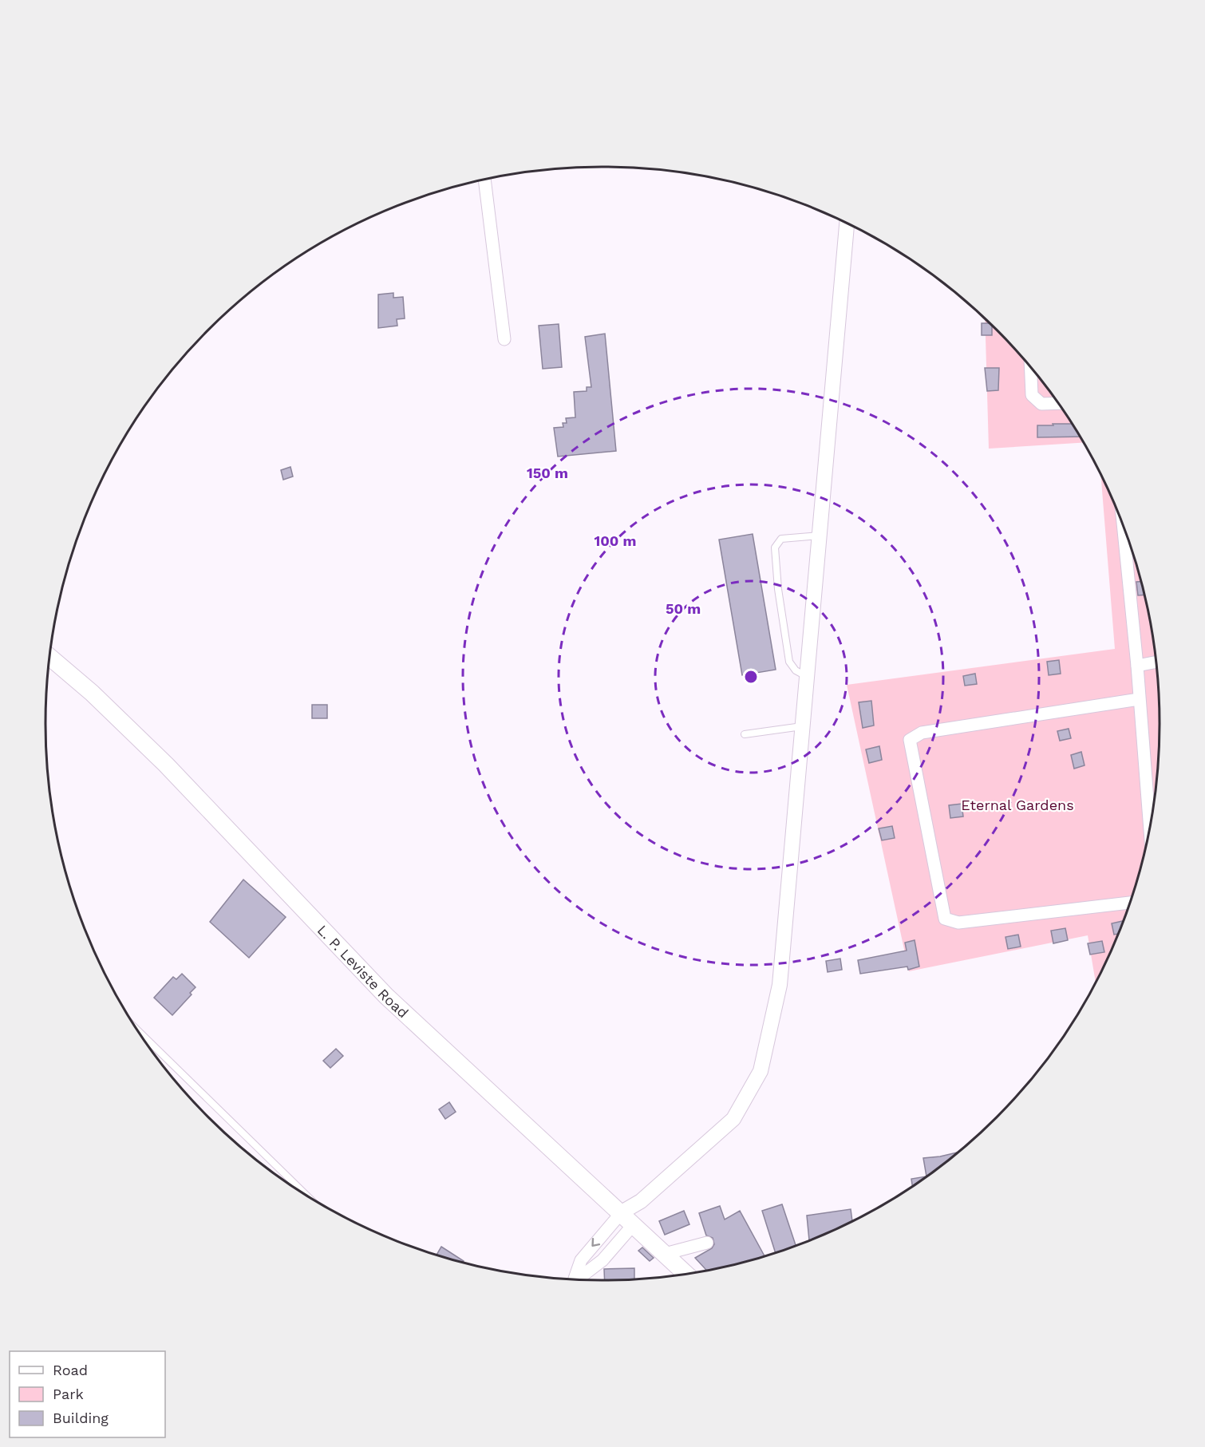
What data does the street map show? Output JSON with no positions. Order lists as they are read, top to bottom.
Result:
{
  "streets": {
    "main road": ["L. P. Leviste Road"]
  },
  "parks": ["Eternal Gardens"],
  "legend": ["Road", "Park", "Building"],
  "rings": ["150 m", "100 m", "50 m"]
}
